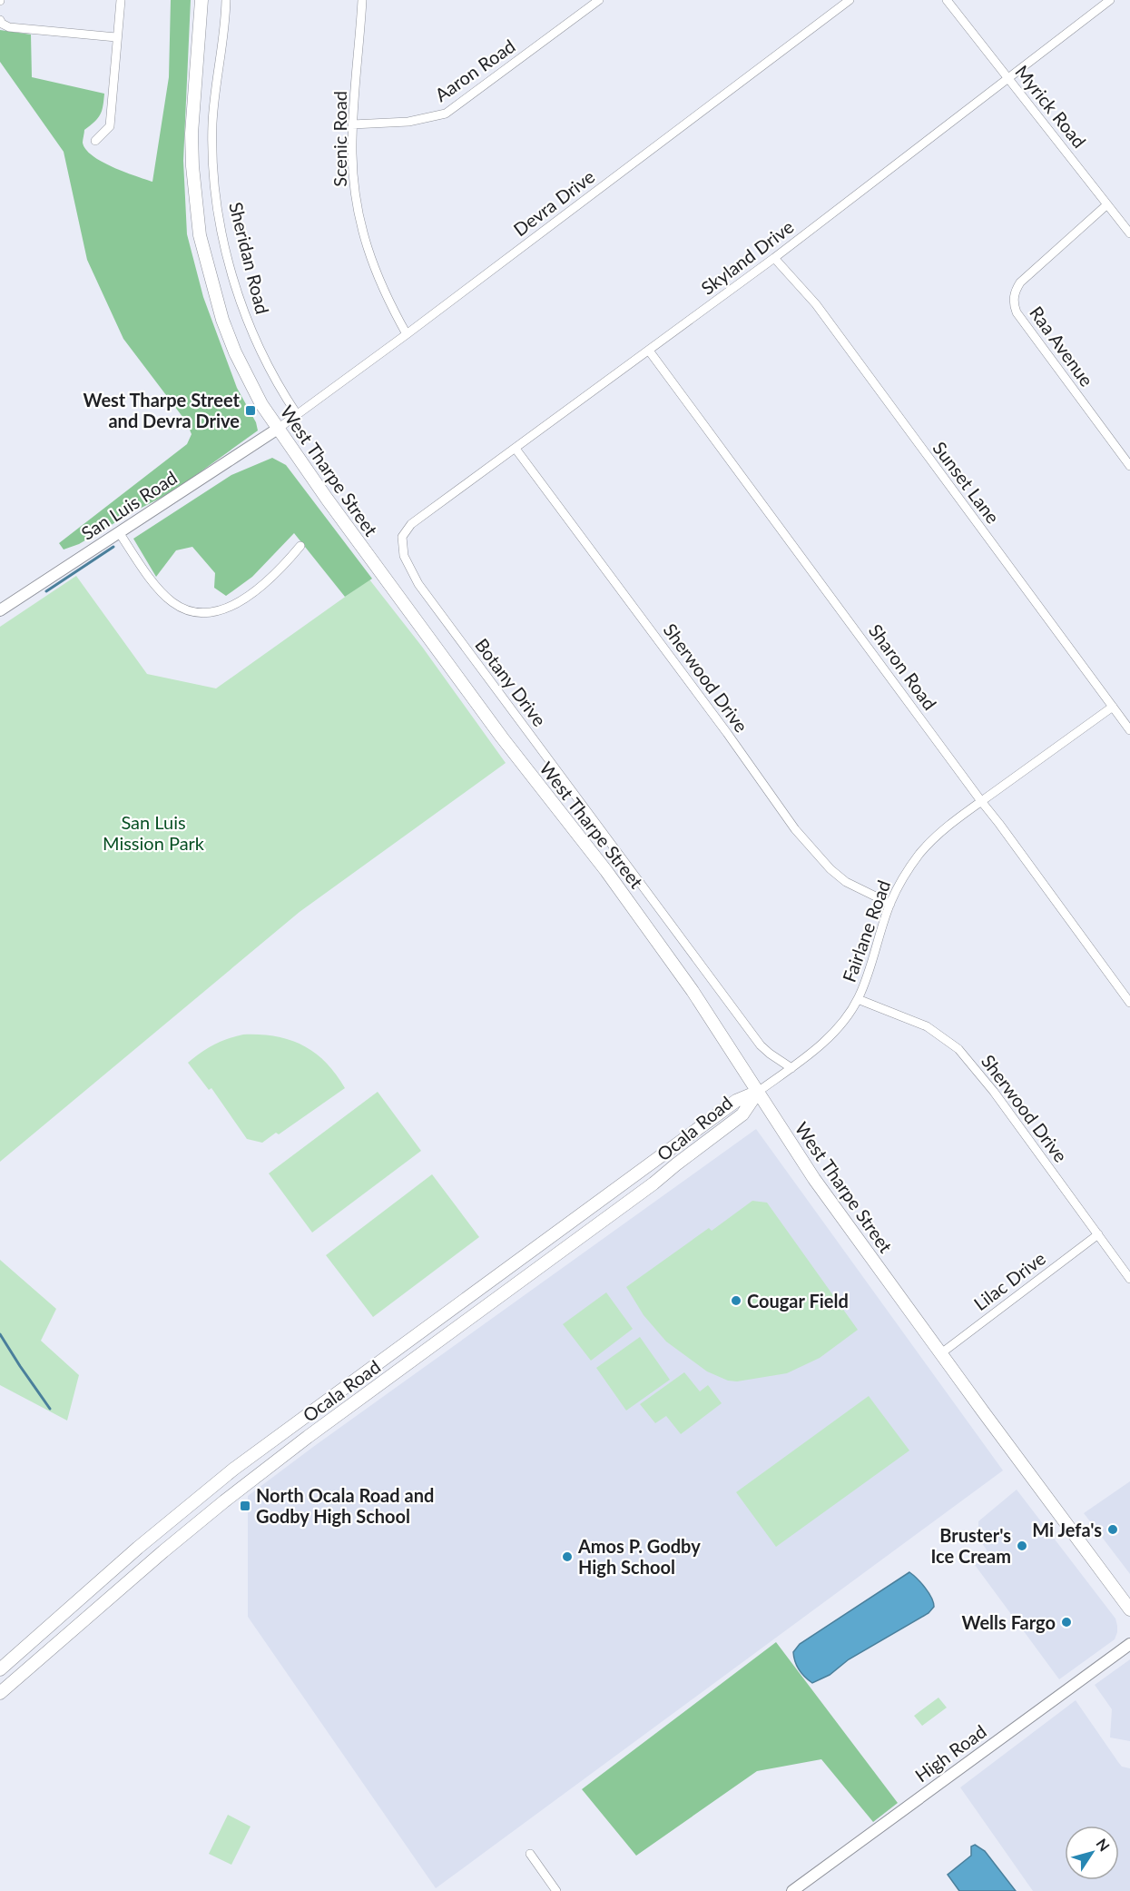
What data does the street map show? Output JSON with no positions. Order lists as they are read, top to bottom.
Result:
{
  "streets": {
    "main road": ["West Tharpe Street", "Ocala Road"],
    "street": [
      "Aaron Road",
      "Myrick Road",
      "Scenic Road",
      "Devra Drive",
      "Skyland Drive",
      "Sheridan Road",
      "Raa Avenue",
      "Sunset Lane",
      "San Luis Road",
      "Sharon Road",
      "Sherwood Drive",
      "Botany Drive",
      "Fairlane Road",
      "Lilac Drive",
      "High Road"
    ]
  },
  "crossings": [
    ["Aaron Road", "Scenic Road"],
    ["Myrick Road", "Skyland Drive"],
    ["Myrick Road", "Raa Avenue"],
    ["Scenic Road", "Devra Drive"],
    ["Devra Drive", "Sheridan Road"],
    ["Devra Drive", "West Tharpe Street"],
    ["Devra Drive", "San Luis Road"],
    ["Skyland Drive", "Sunset Lane"],
    ["Skyland Drive", "Sharon Road"],
    ["Skyland Drive", "Sherwood Drive"],
    ["Skyland Drive", "Botany Drive"],
    ["West Tharpe Street", "San Luis Road"],
    ["West Tharpe Street", "Fairlane Road"],
    ["West Tharpe Street", "Ocala Road"],
    ["West Tharpe Street", "Lilac Drive"],
    ["Sunset Lane", "Fairlane Road"],
    ["Sharon Road", "Fairlane Road"],
    ["Sherwood Drive", "Fairlane Road"],
    ["Sherwood Drive", "Lilac Drive"],
    ["Botany Drive", "Fairlane Road"],
    ["Fairlane Road", "Ocala Road"]
  ],
  "parks": ["San Luis Mission Park"],
  "places": {
    "transit": ["West Tharpe Street and Devra Drive", "North Ocala Road and Godby High School"],
    "other": [
      "Cougar Field",
      "Mi Jefa's",
      "Bruster's Ice Cream",
      "Amos P. Godby High School",
      "Wells Fargo"
    ]
  },
  "north": "top right"
}
